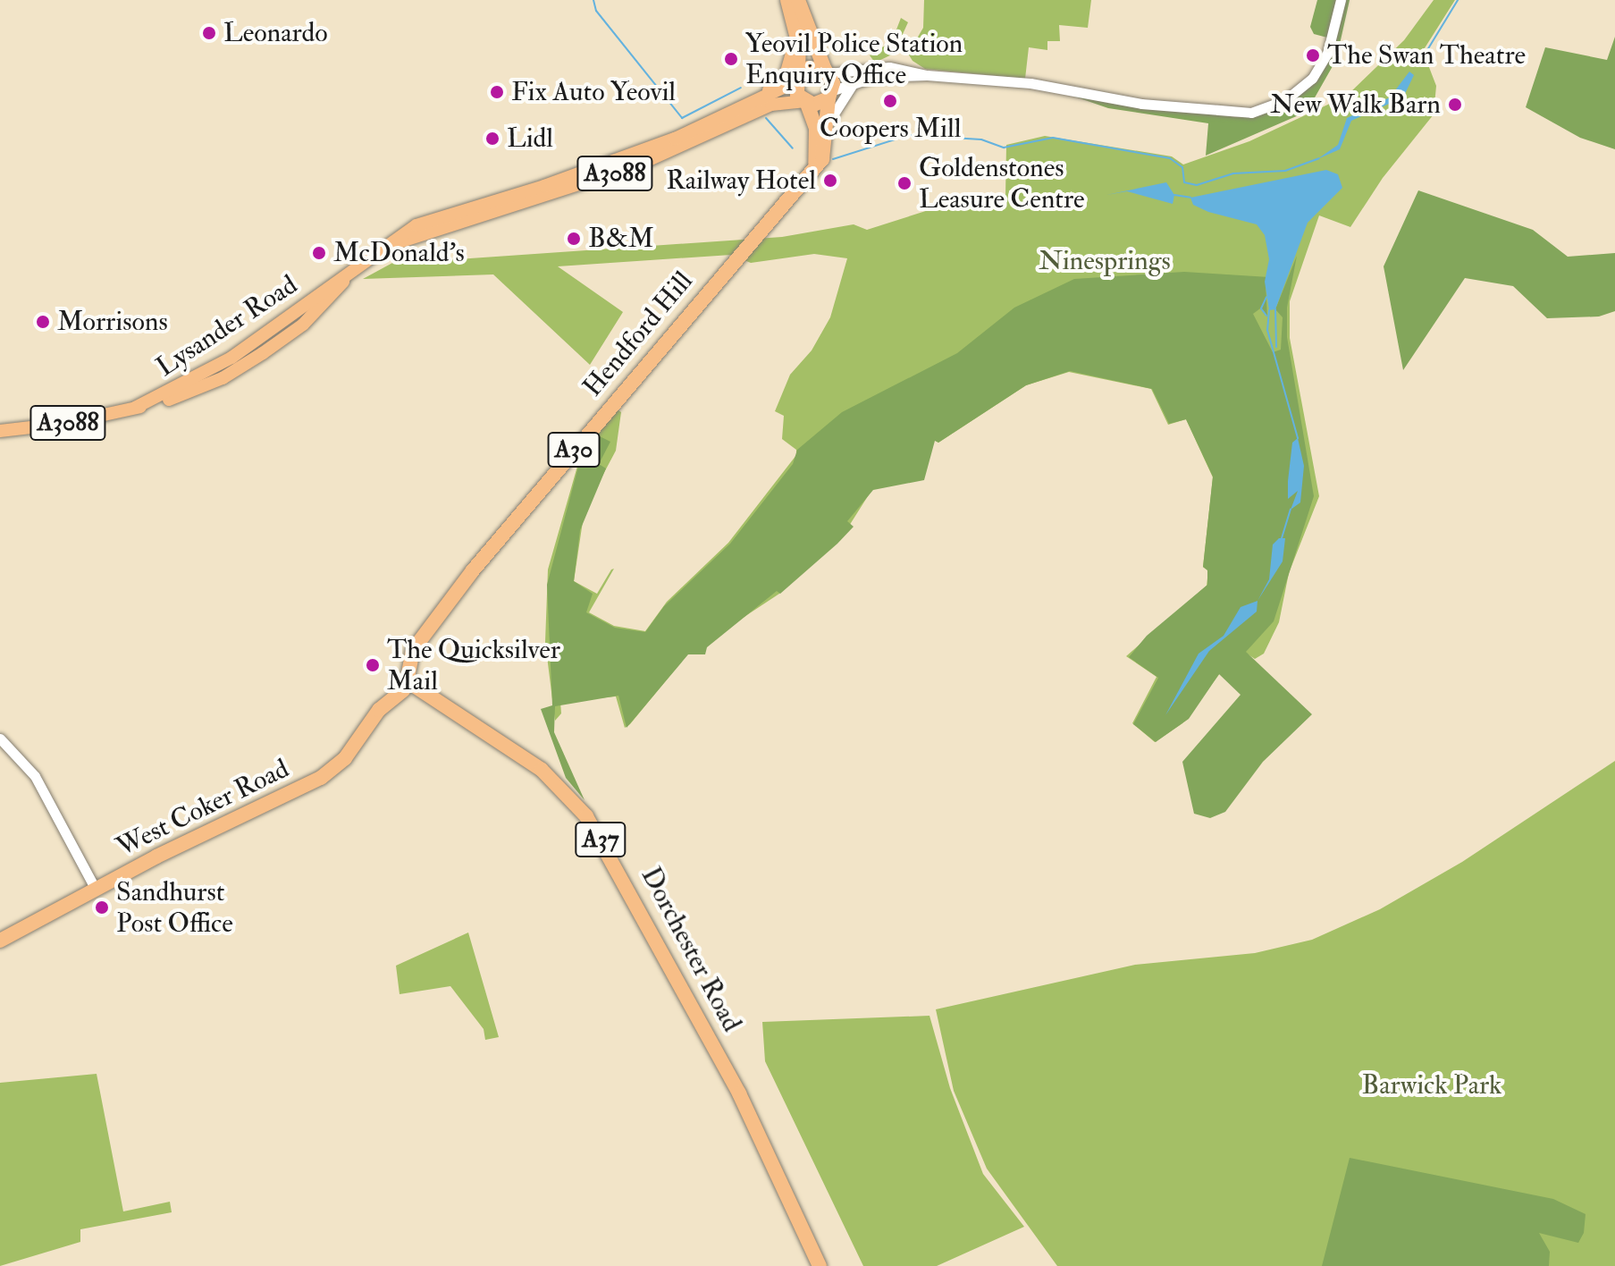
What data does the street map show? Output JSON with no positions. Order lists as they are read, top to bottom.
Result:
{
  "streets": {
    "highway": [
      "Hendford Hill",
      "A30",
      "West Coker Road",
      "A37",
      "Dorchester Road"
    ],
    "main road": ["A3088", "Lysander Road"]
  },
  "crossings": [
    ["A3088", "Lysander Road"],
    ["Hendford Hill", "West Coker Road"],
    ["Hendford Hill", "Dorchester Road"],
    ["West Coker Road", "Dorchester Road"]
  ],
  "parks": ["Ninesprings", "Barwick Park"],
  "places": [
    "Leonardo",
    "The Swan Theatre",
    "Yeovil Police Station Enquiry Office",
    "Fix Auto Yeovil",
    "Coopers Mill",
    "New Walk Barn",
    "Lidl",
    "Railway Hotel",
    "Goldenstones Leasure Centre",
    "B&M",
    "McDonald's",
    "Morrisons",
    "The Quicksilver Mail",
    "Sandhurst Post Office"
  ]
}
